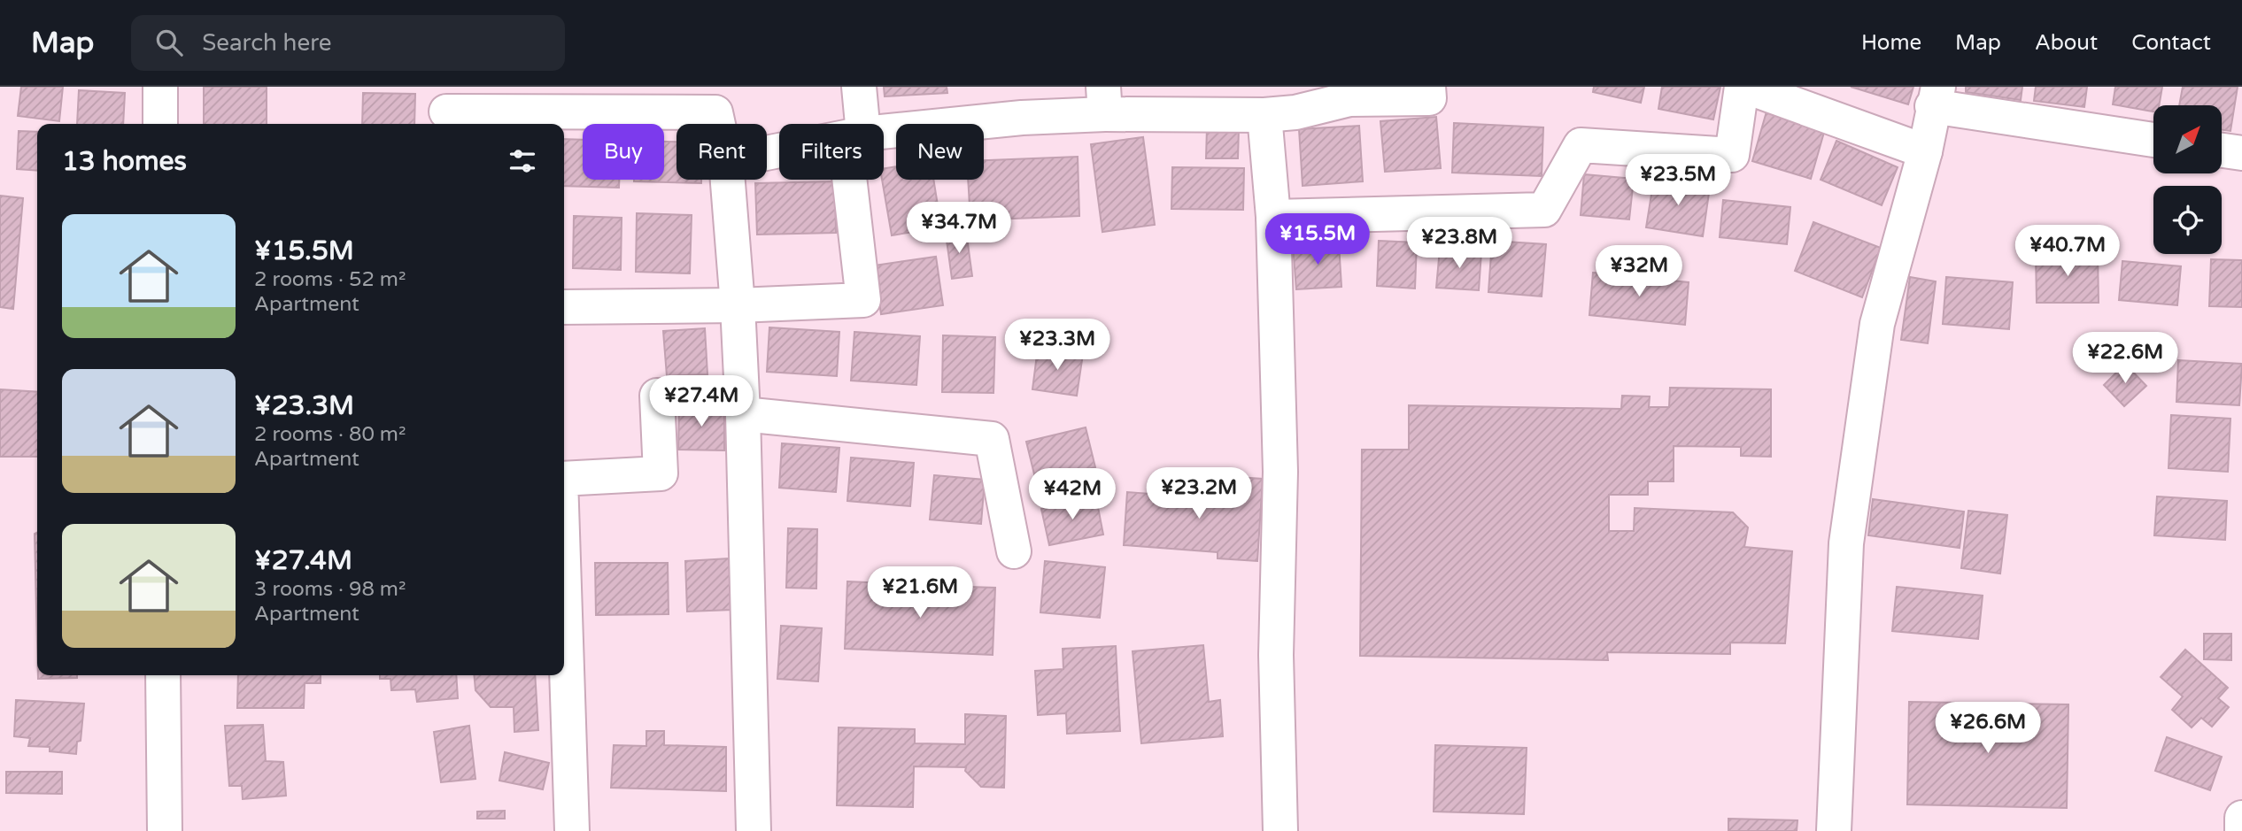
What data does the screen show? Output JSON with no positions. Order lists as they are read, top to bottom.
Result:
{
  "north": "top right",
  "page": {
    "header": "Map",
    "search": "Search here",
    "nav": [
      "Home",
      "Map",
      "About",
      "Contact"
    ],
    "chip": [
      "Buy",
      "Rent",
      "Filters",
      "New"
    ],
    "heading": "13 homes",
    "price": [
      "¥23.5M",
      "¥34.7M",
      "¥15.5M",
      "¥23.8M",
      "¥40.7M",
      "¥32M",
      "¥23.3M",
      "¥22.6M",
      "¥27.4M",
      "¥23.2M",
      "¥42M",
      "¥21.6M",
      "¥26.6M"
    ],
    "list": [
      {
        "name": "¥15.5M",
        "note": "2 rooms · 52 m² · Apartment"
      },
      {
        "name": "¥23.3M",
        "note": "2 rooms · 80 m² · Apartment"
      },
      {
        "name": "¥27.4M",
        "note": "3 rooms · 98 m² · Apartment"
      }
    ]
  }
}
